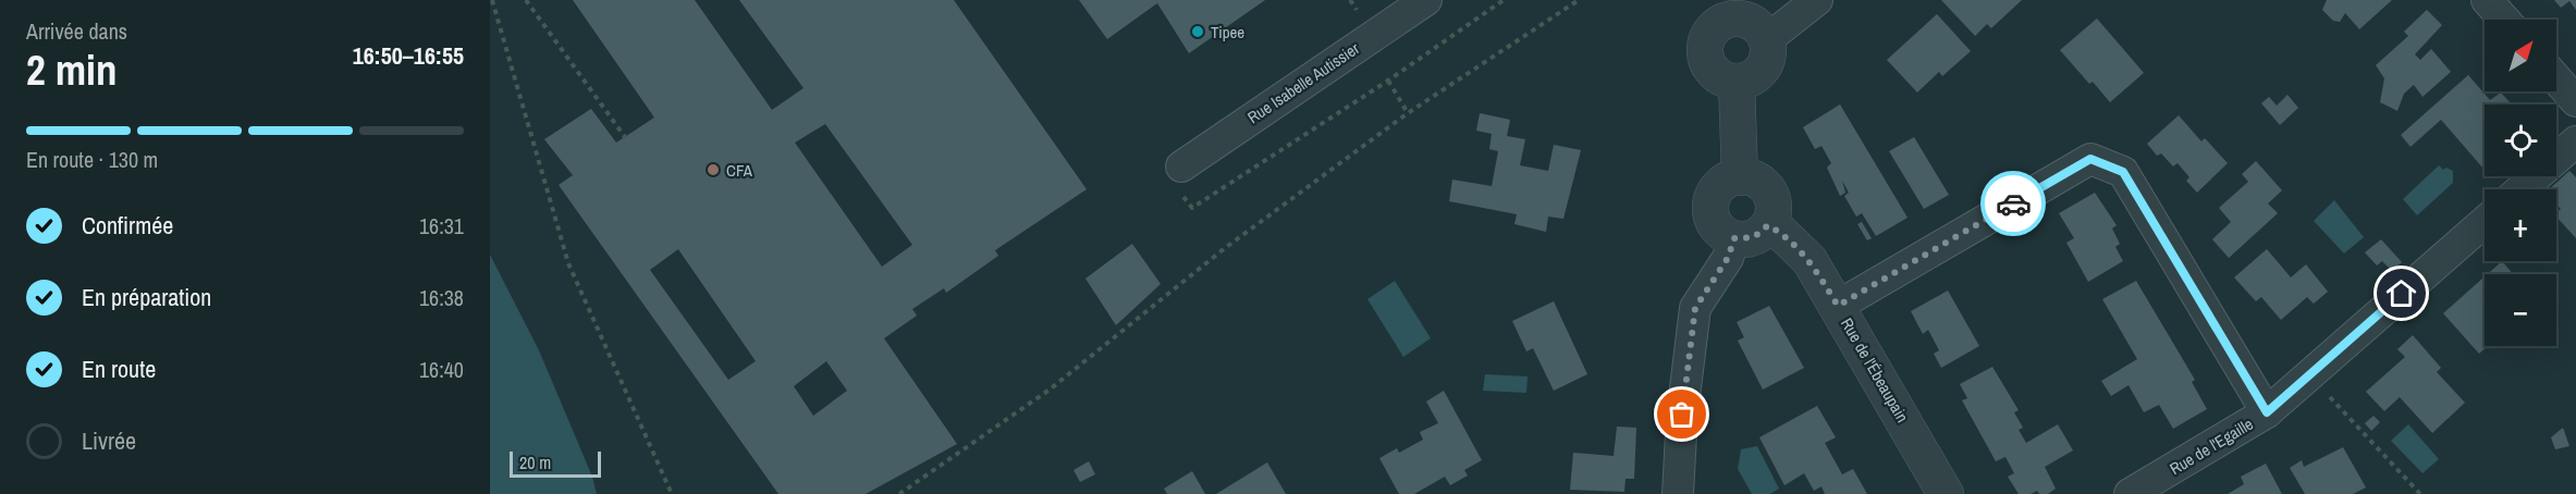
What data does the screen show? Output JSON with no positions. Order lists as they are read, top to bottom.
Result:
{
  "streets": {
    "street": ["Rue Isabelle Autissier", "Rue de l'Ébeaupain", "Rue de l'Egaille"]
  },
  "places": ["Tipee", "CFA"],
  "scale_bar": "20 m",
  "north": "top right",
  "page": {
    "heading": ["2 min", "Arrivée dans", "16:50–16:55"],
    "map_buttons": ["+", "−"],
    "bar": "En route · 130 m",
    "list": [
      ["Confirmée", "16:31"],
      ["En préparation", "16:38"],
      ["En route", "16:40"],
      "Livrée"
    ],
    "scale": "20 m"
  }
}
